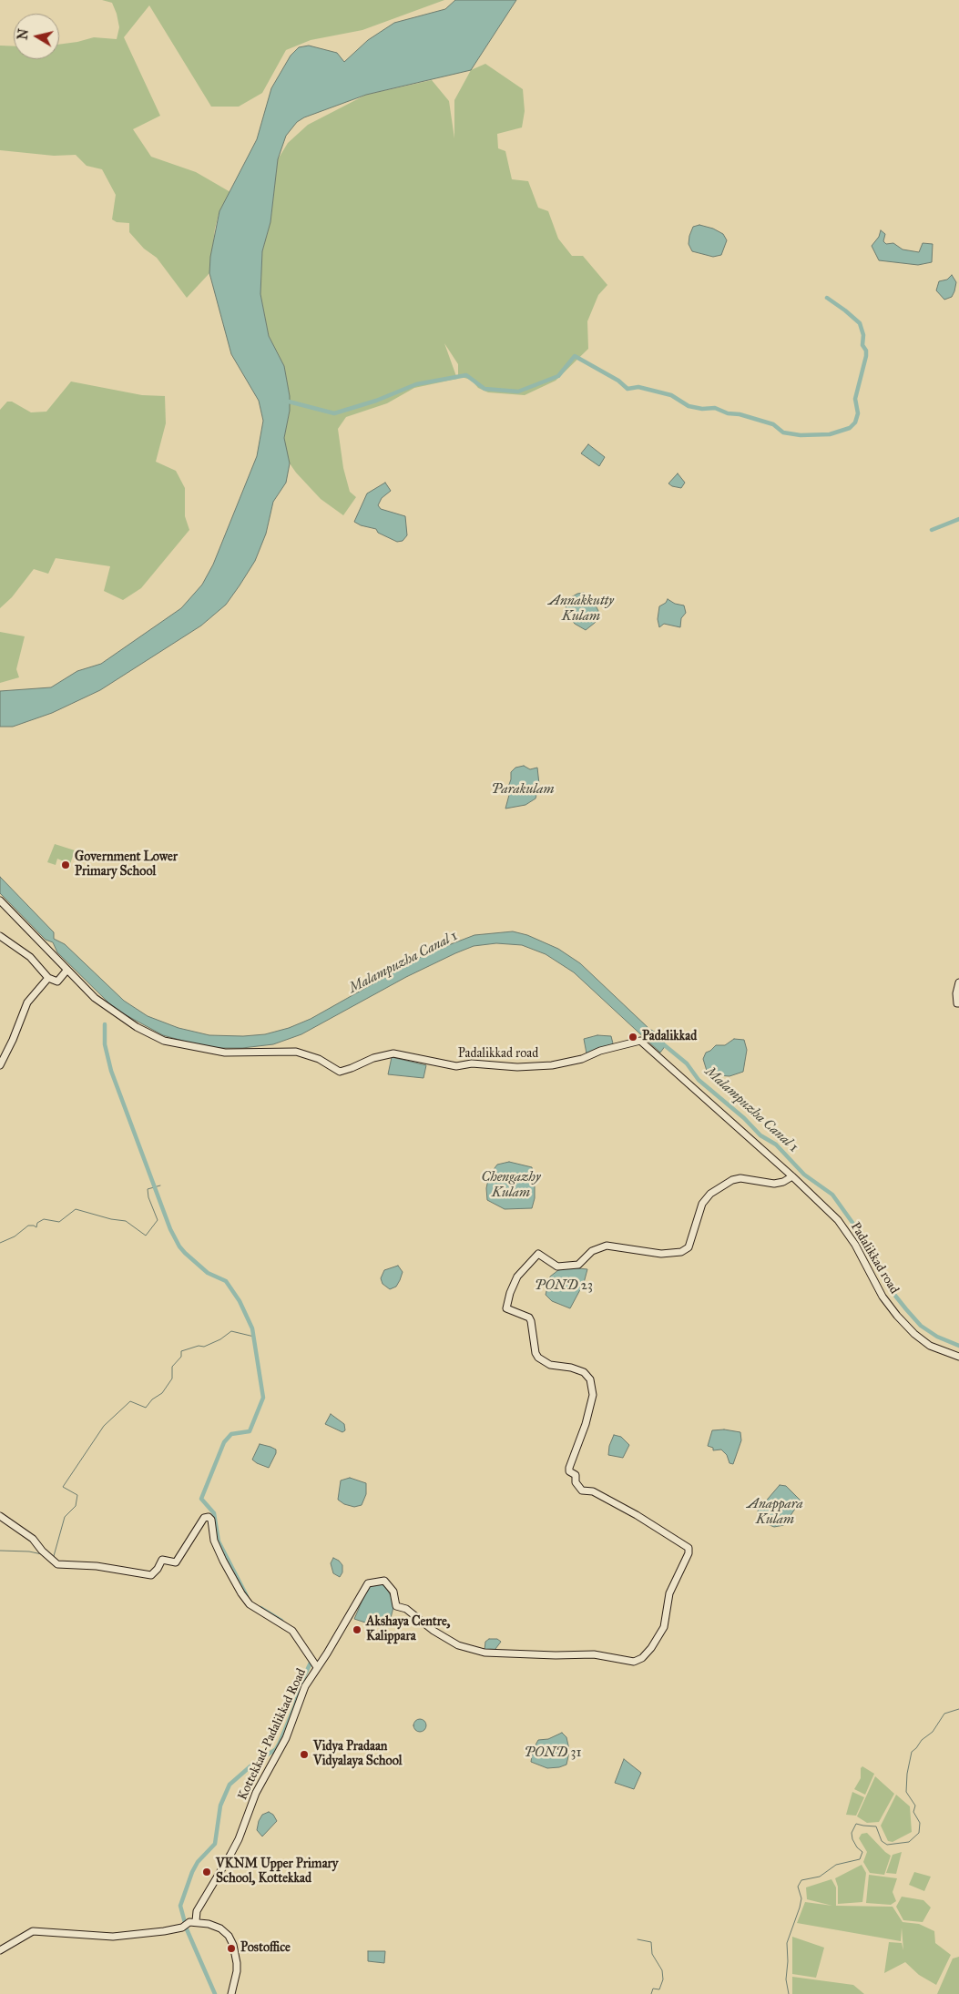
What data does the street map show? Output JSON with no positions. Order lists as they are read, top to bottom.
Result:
{
  "streets": {
    "street": ["Padalikkad road", "Kottekkad-Padalikkad Road"]
  },
  "crossings": [
    ["Padalikkad road", "Kottekkad-Padalikkad Road"]
  ],
  "water": [
    "Annakkutty Kulam",
    "Parakulam",
    "Malampuzha Canal 1",
    "Chengazhy Kulam",
    "POND 23",
    "Anappara Kulam",
    "POND 31"
  ],
  "places": [
    "Government Lower Primary School",
    "Padalikkad",
    "Akshaya Centre, Kalippara",
    "Vidya Pradaan Vidyalaya School",
    "VKNM Upper Primary School, Kottekkad",
    "Postoffice"
  ],
  "north": "left"
}
